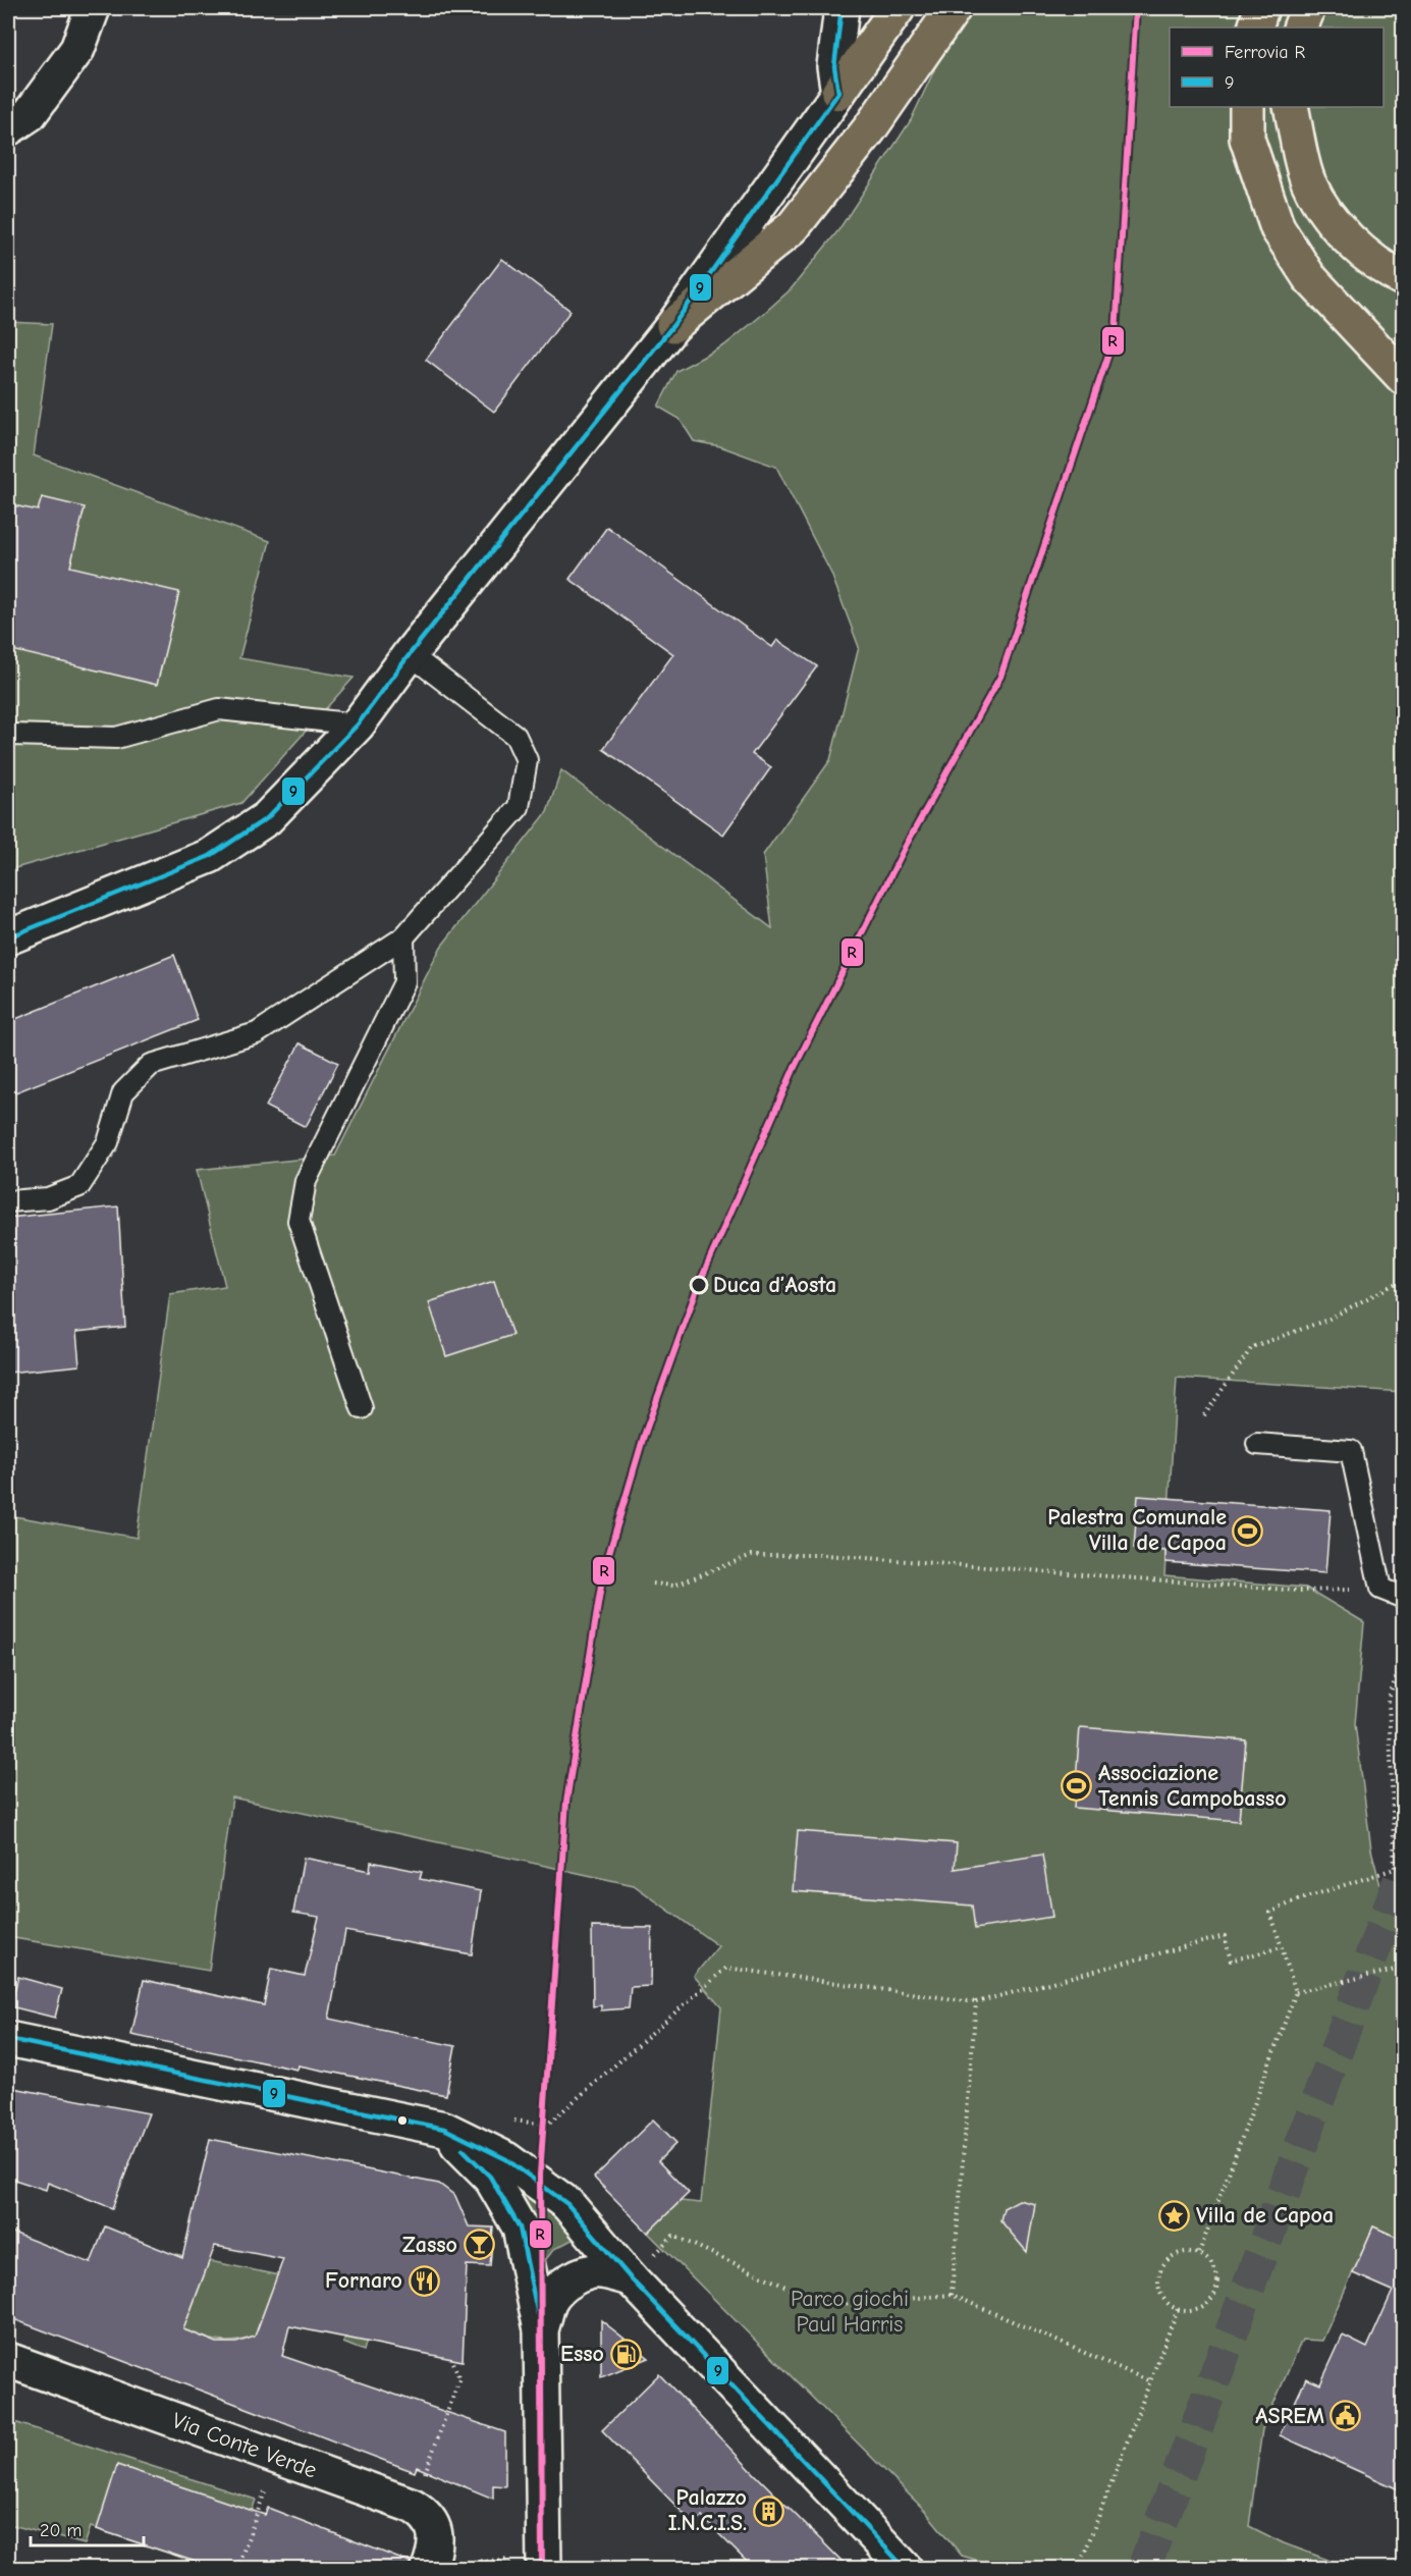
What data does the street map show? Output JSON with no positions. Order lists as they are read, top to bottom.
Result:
{
  "streets": {
    "main road": ["Via Conte Verde"]
  },
  "parks": ["Parco giochi Paul Harris"],
  "places": {
    "other": ["Duca d’Aosta"],
    "sports": ["Palestra Comunale Villa de Capoa", "Associazione Tennis Campobasso"],
    "place": ["Villa de Capoa"],
    "bar": ["Zasso"],
    "restaurant": ["Fornaro"],
    "fuel station": ["Esso"],
    "public building": ["ASREM"],
    "building": ["Palazzo I.N.C.I.S."]
  },
  "lines": ["rail line R", "transit line 9"],
  "legend": ["Ferrovia R", "9"],
  "scale_bar": "20 m"
}
